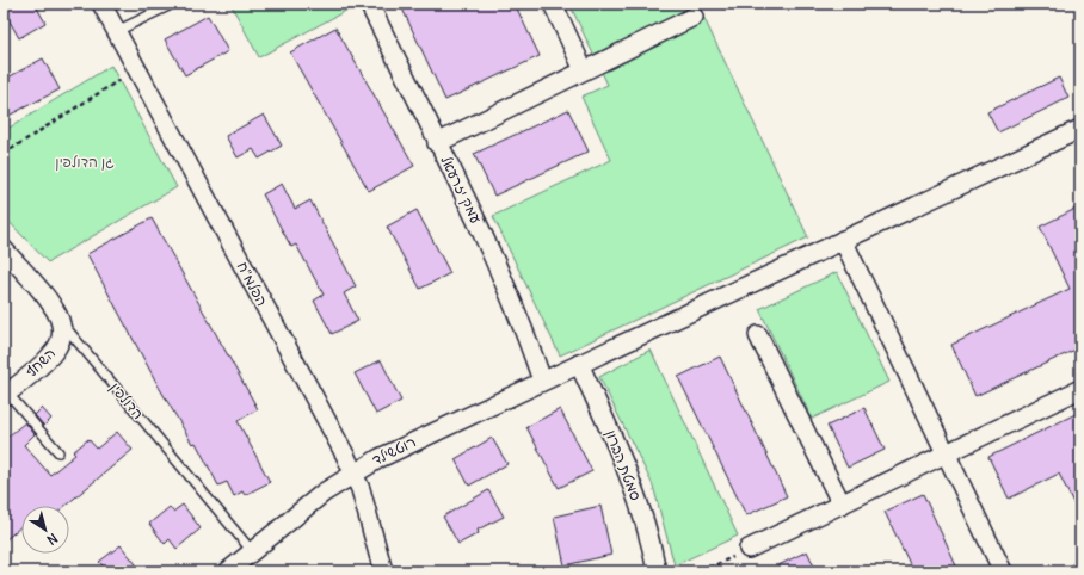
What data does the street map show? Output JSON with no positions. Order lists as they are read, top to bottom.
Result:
{
  "streets": {
    "street": [
      "עמק יזרעאל",
      "הפלמ\"ח",
      "השחף",
      "הדולפין",
      "רוטשילד",
      "סמטת הברון"
    ]
  },
  "crossings": [
    ["עמק יזרעאל", "רוטשילד"],
    ["הפלמ\"ח", "רוטשילד"],
    ["השחף", "הדולפין"],
    ["הדולפין", "רוטשילד"],
    ["רוטשילד", "סמטת הברון"]
  ],
  "parks": ["גן הדולפין"],
  "north": "bottom right"
}
